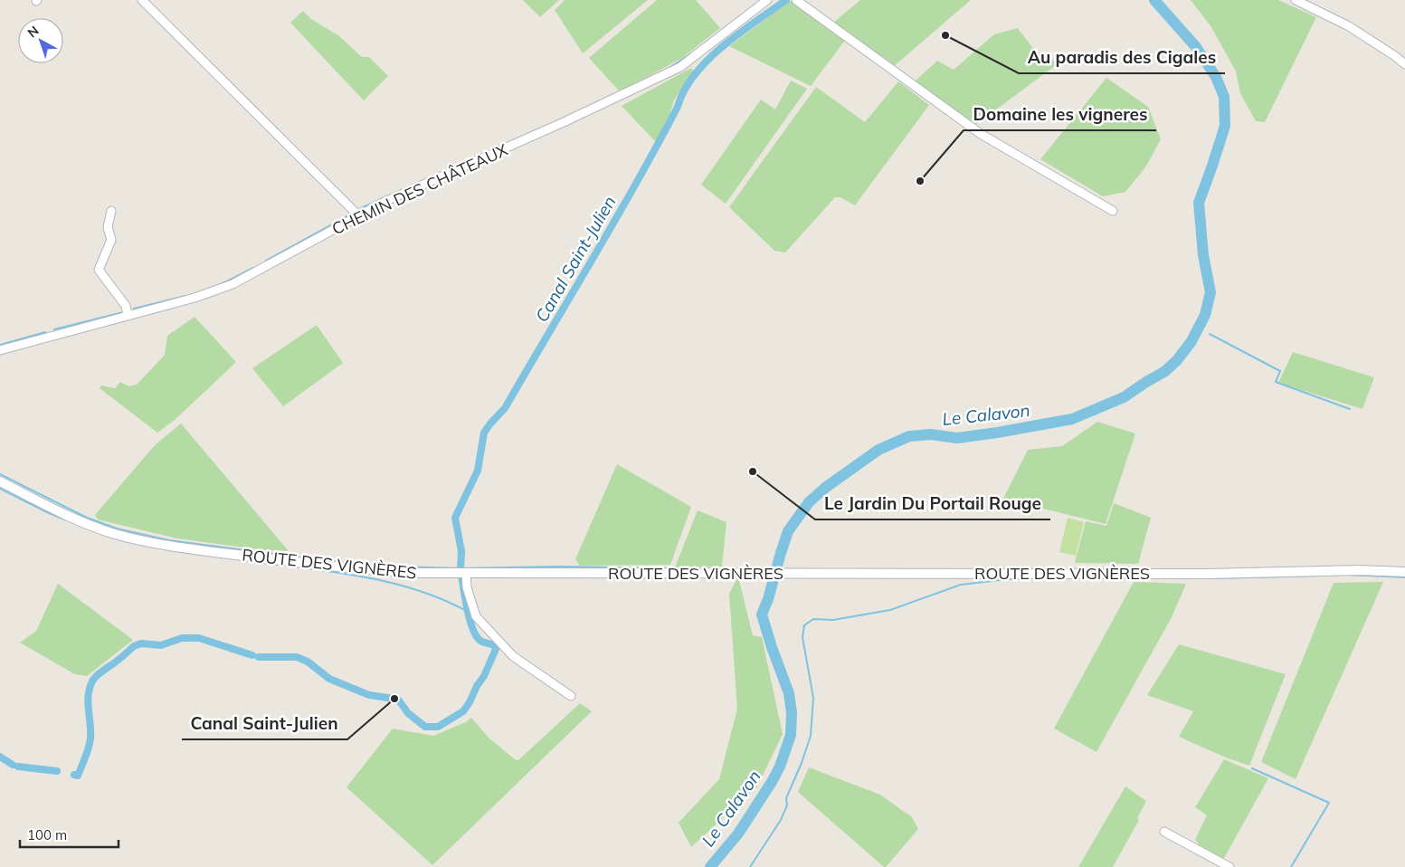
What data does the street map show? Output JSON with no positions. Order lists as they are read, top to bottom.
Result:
{
  "streets": {
    "street": ["CHEMIN DES CHÂTEAUX", "ROUTE DES VIGNÈRES"]
  },
  "water": ["Canal Saint-Julien", "Le Calavon"],
  "places": [
    "Au paradis des Cigales",
    "Domaine les vigneres",
    "Le Jardin Du Portail Rouge",
    "Canal Saint-Julien"
  ],
  "scale_bar": "100 m",
  "north": "top left"
}
